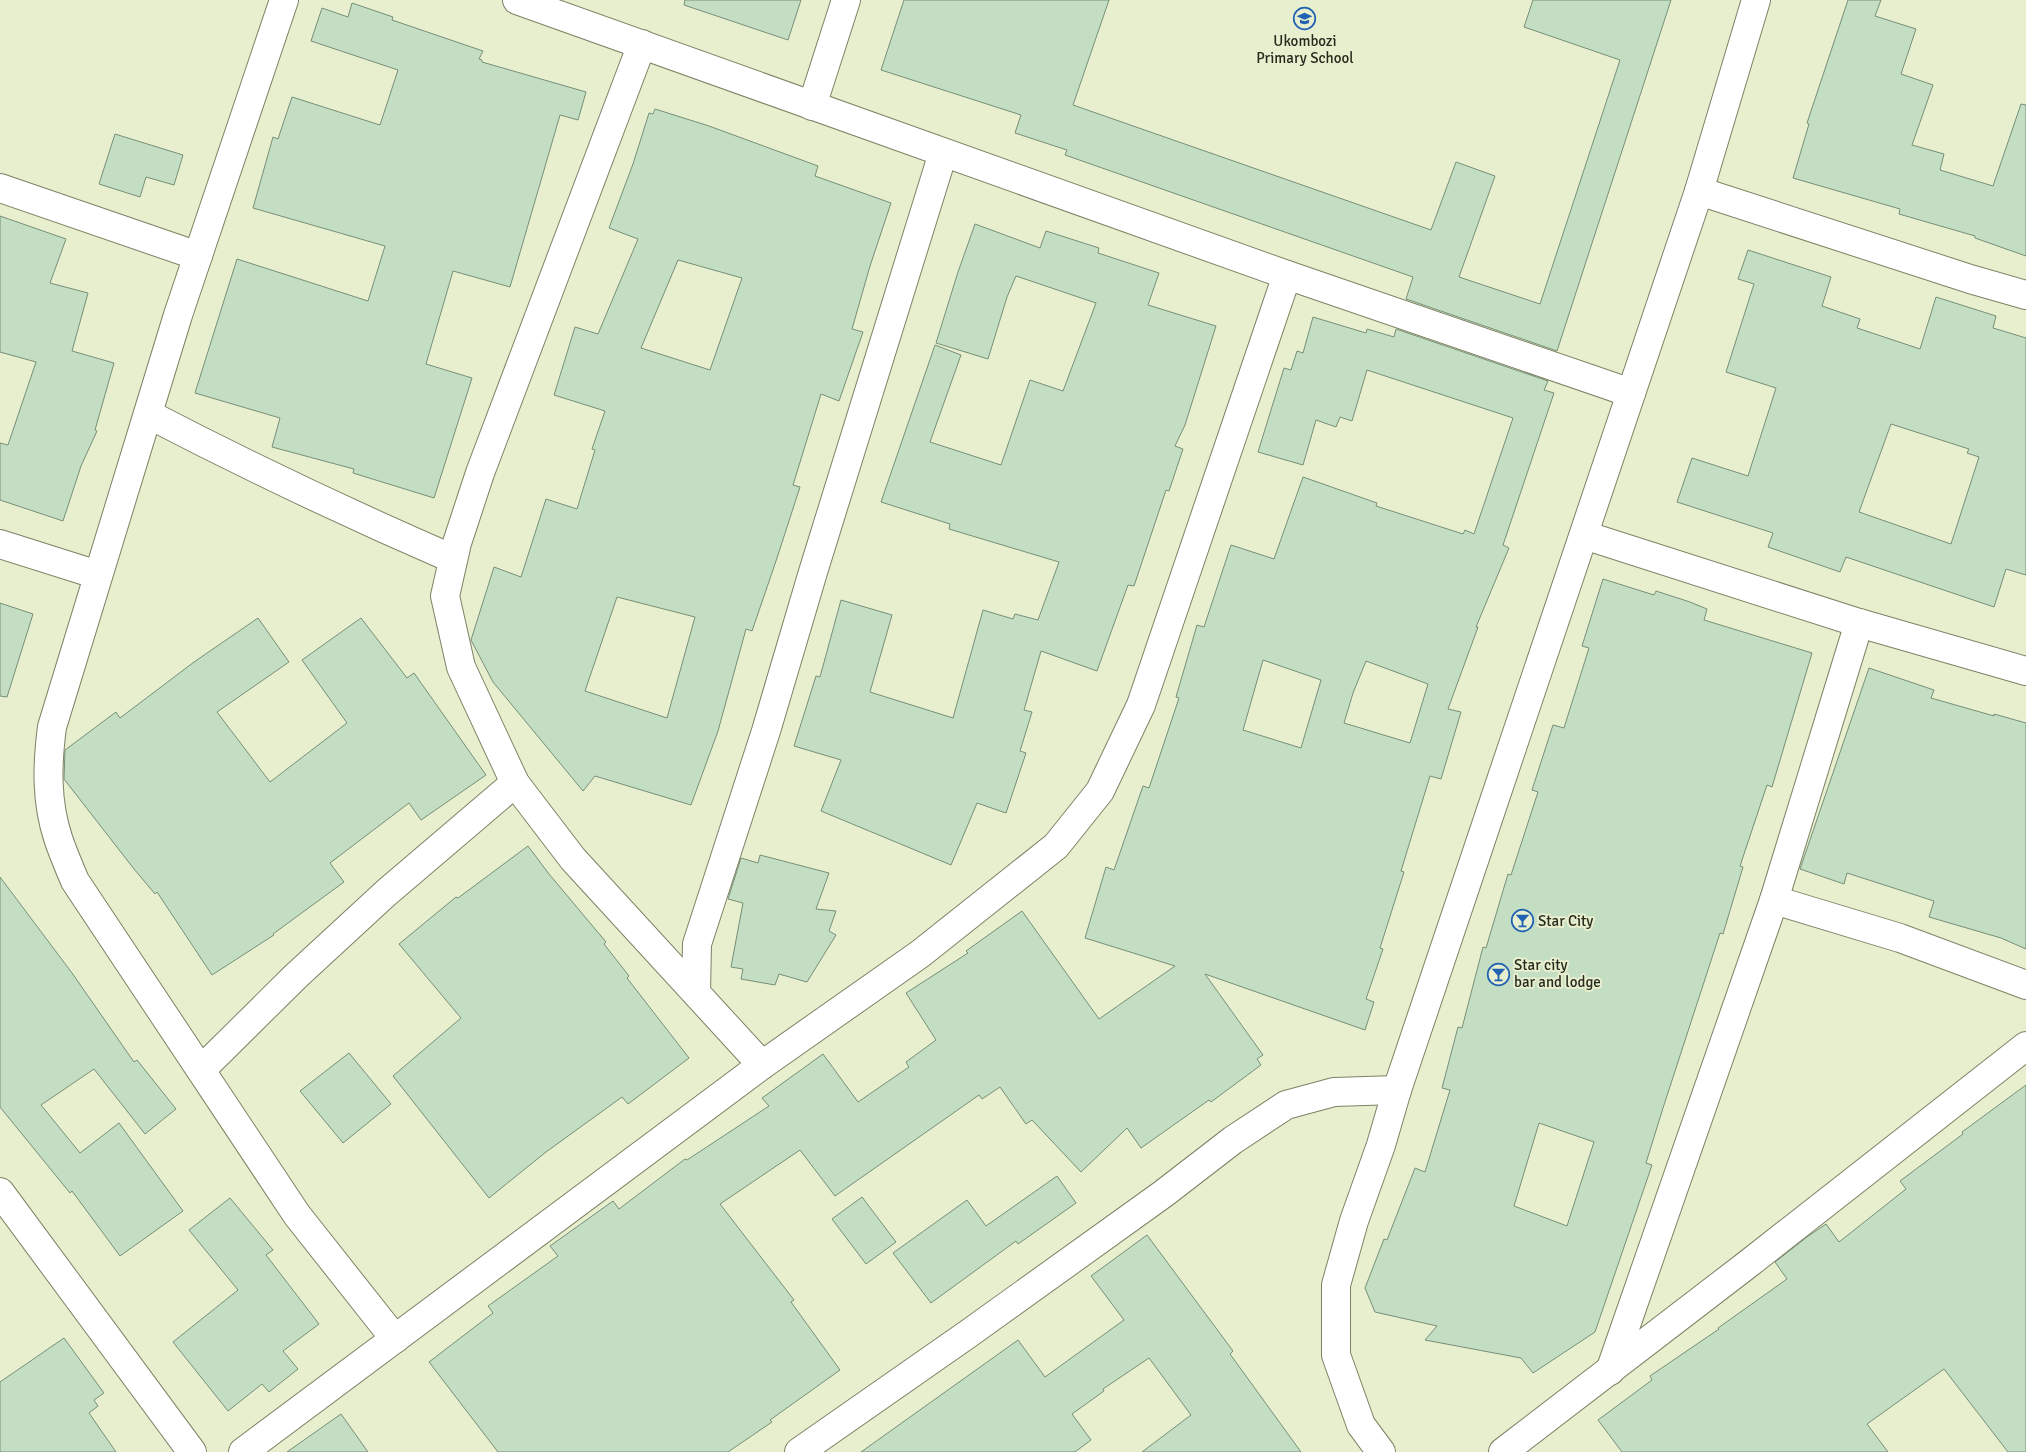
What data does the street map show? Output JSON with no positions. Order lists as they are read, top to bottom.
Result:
{
  "places": {
    "school or university": ["Ukombozi Primary School"],
    "bar": ["Star City", "Star city bar and lodge"]
  }
}
